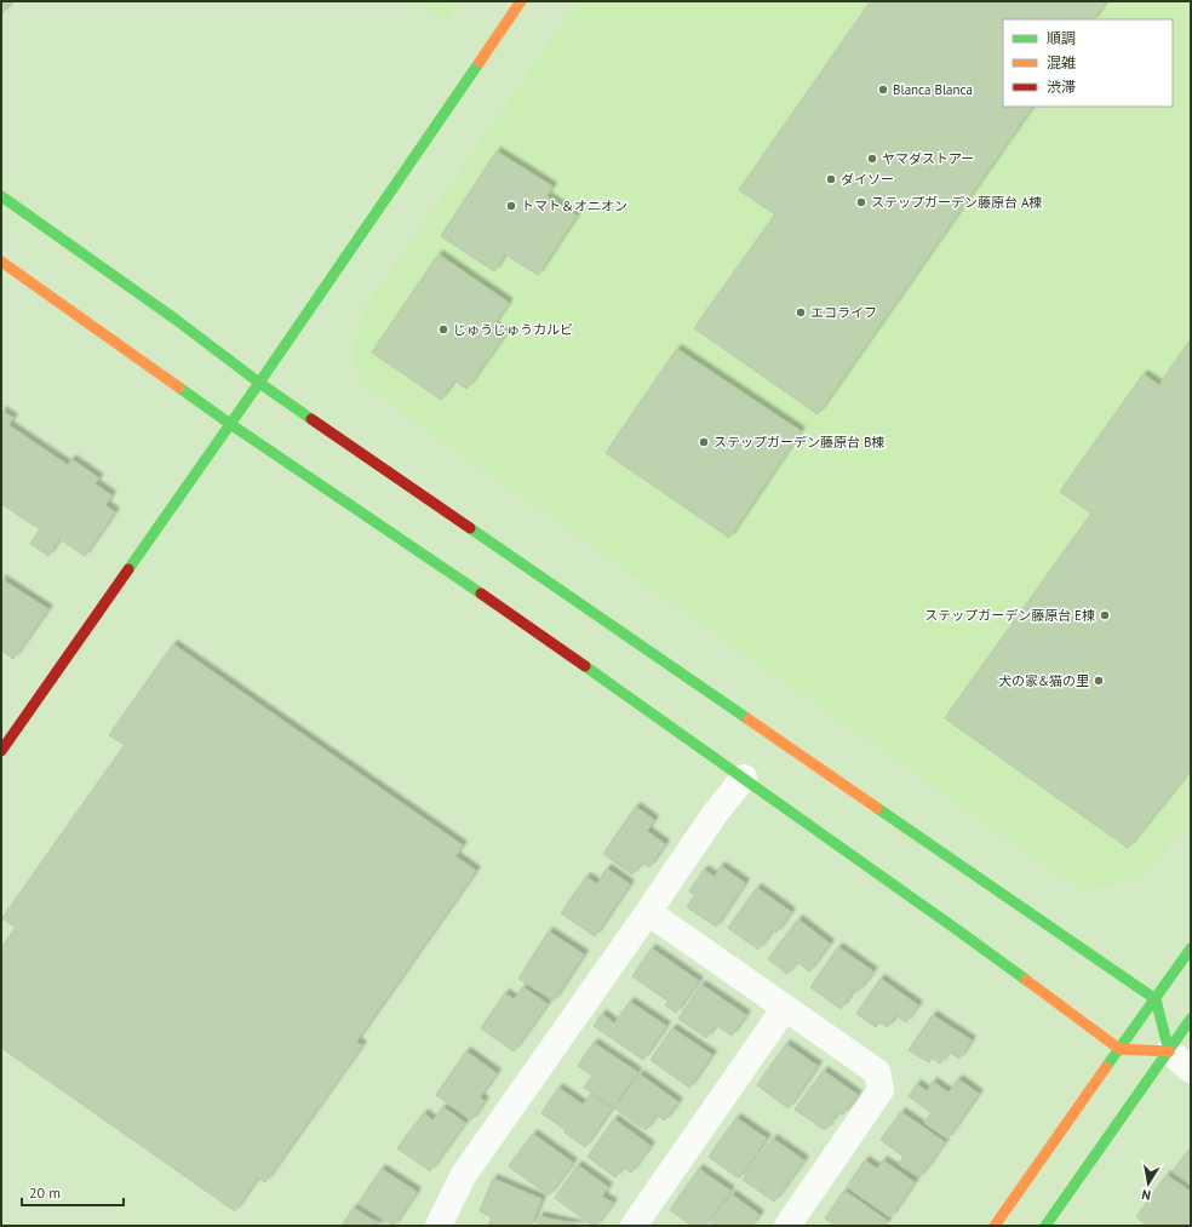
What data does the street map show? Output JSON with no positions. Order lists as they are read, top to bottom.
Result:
{
  "places": [
    "Blanca Blanca",
    "ヤマダストアー",
    "ダイソー",
    "ステップガーデン藤原台 A棟",
    "トマト＆オニオン",
    "エコライフ",
    "じゅうじゅうカルビ",
    "ステップガーデン藤原台 B棟",
    "ステップガーデン藤原台 E棟",
    "犬の家&猫の里"
  ],
  "legend": ["順調", "混雑", "渋滞"],
  "scale_bar": "20 m",
  "north": "bottom"
}
